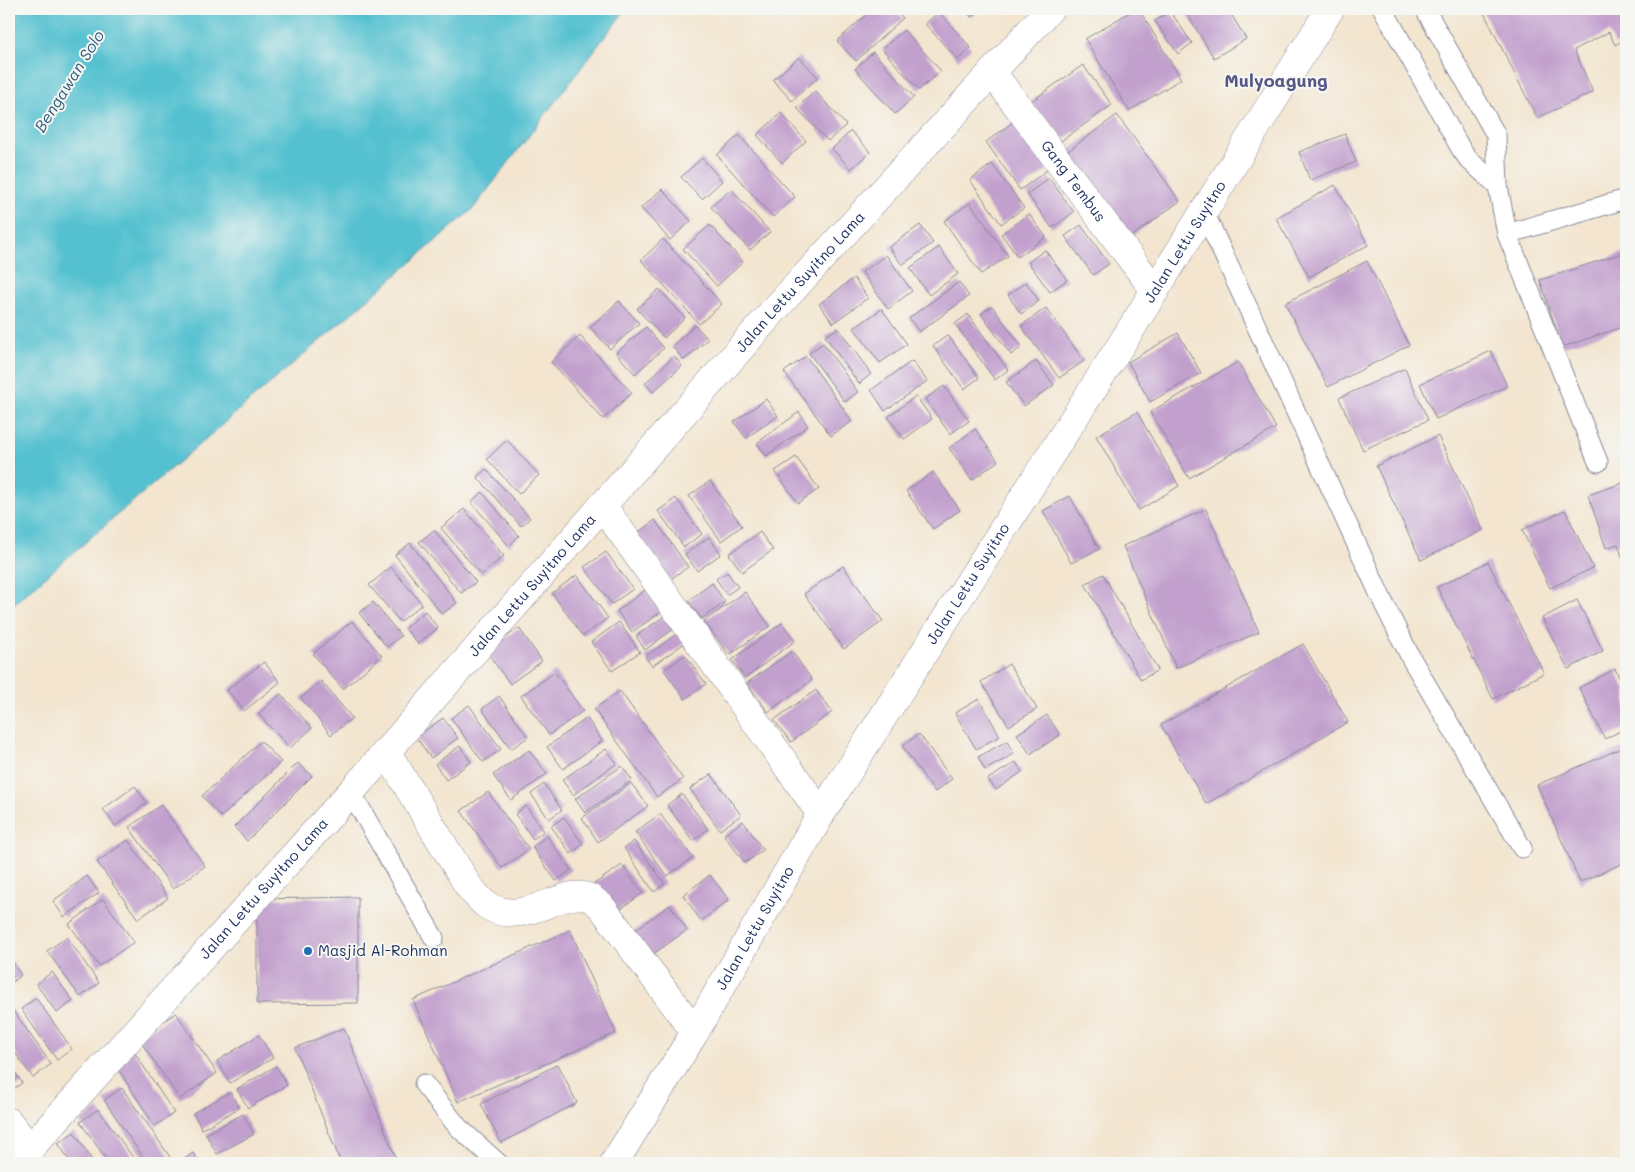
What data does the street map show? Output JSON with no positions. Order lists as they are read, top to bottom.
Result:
{
  "streets": {
    "main road": ["Gang Tembus", "Jalan Lettu Suyitno", "Jalan Lettu Suyitno Lama"]
  },
  "crossings": [
    ["Gang Tembus", "Jalan Lettu Suyitno"],
    ["Gang Tembus", "Jalan Lettu Suyitno Lama"]
  ],
  "districts": ["Mulyoagung"],
  "water": ["Bengawan Solo"],
  "places": ["Masjid Al-Rohman"]
}
